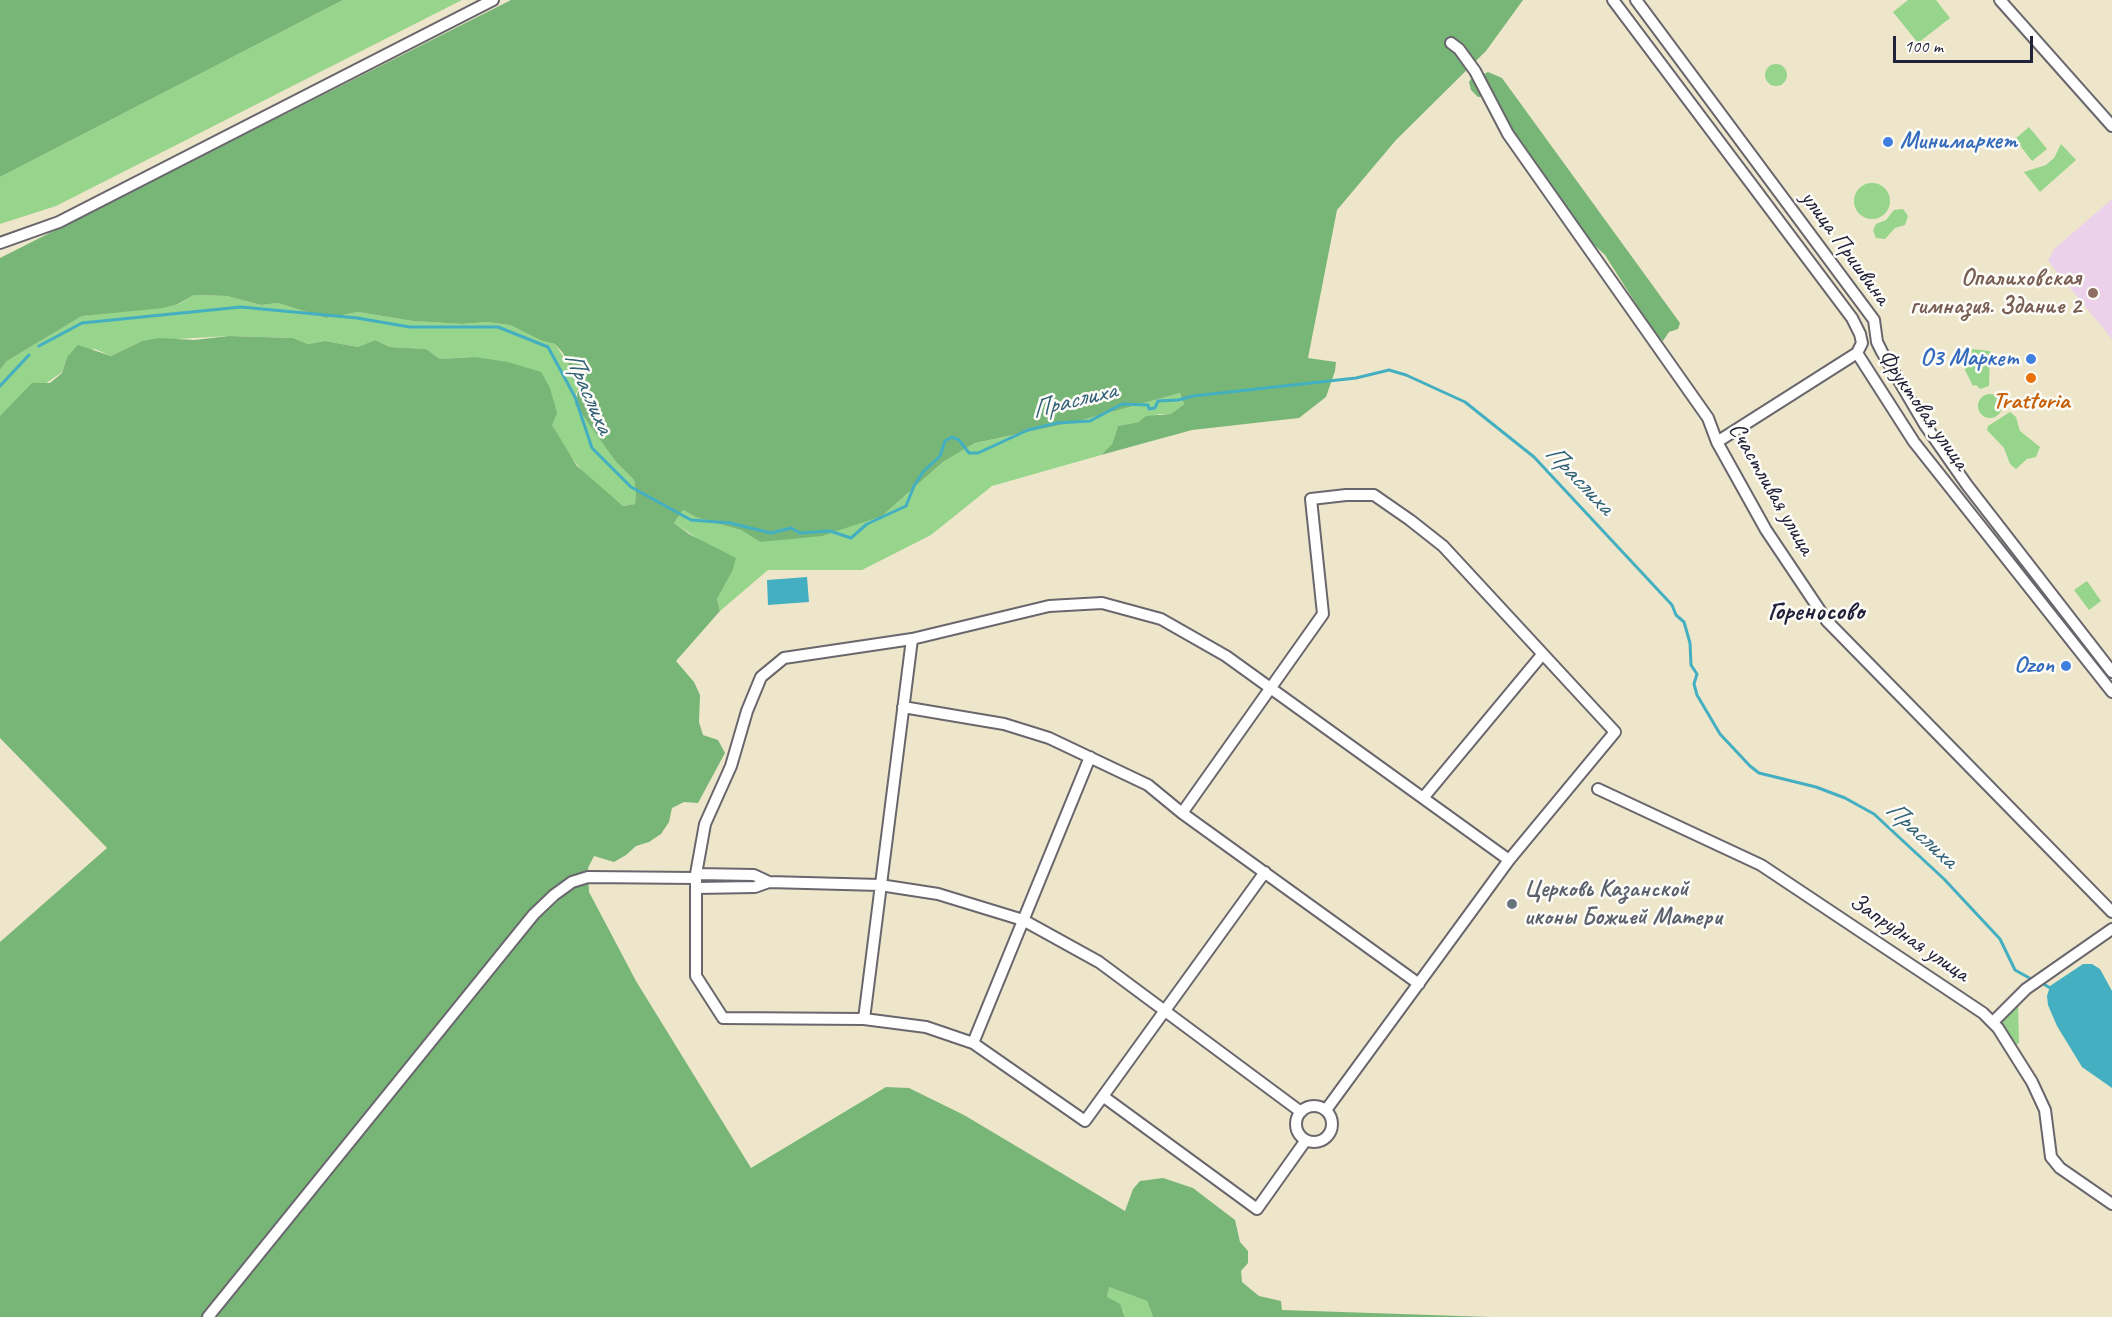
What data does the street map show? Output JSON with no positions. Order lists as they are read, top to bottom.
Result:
{
  "streets": {
    "street": [
      "улица Пришвина",
      "Фруктовая улица",
      "Счастливая улица",
      "Запрудная улица"
    ]
  },
  "districts": ["Гореносово"],
  "water": ["Праслиха"],
  "places": [
    "Минимаркет",
    "Опалиховская гимназия. Здание 2",
    "О3 Маркет",
    "Trattoria",
    "Ozon",
    "Церковь Казанской иконы Божией Матери"
  ],
  "scale_bar": "100 m"
}
